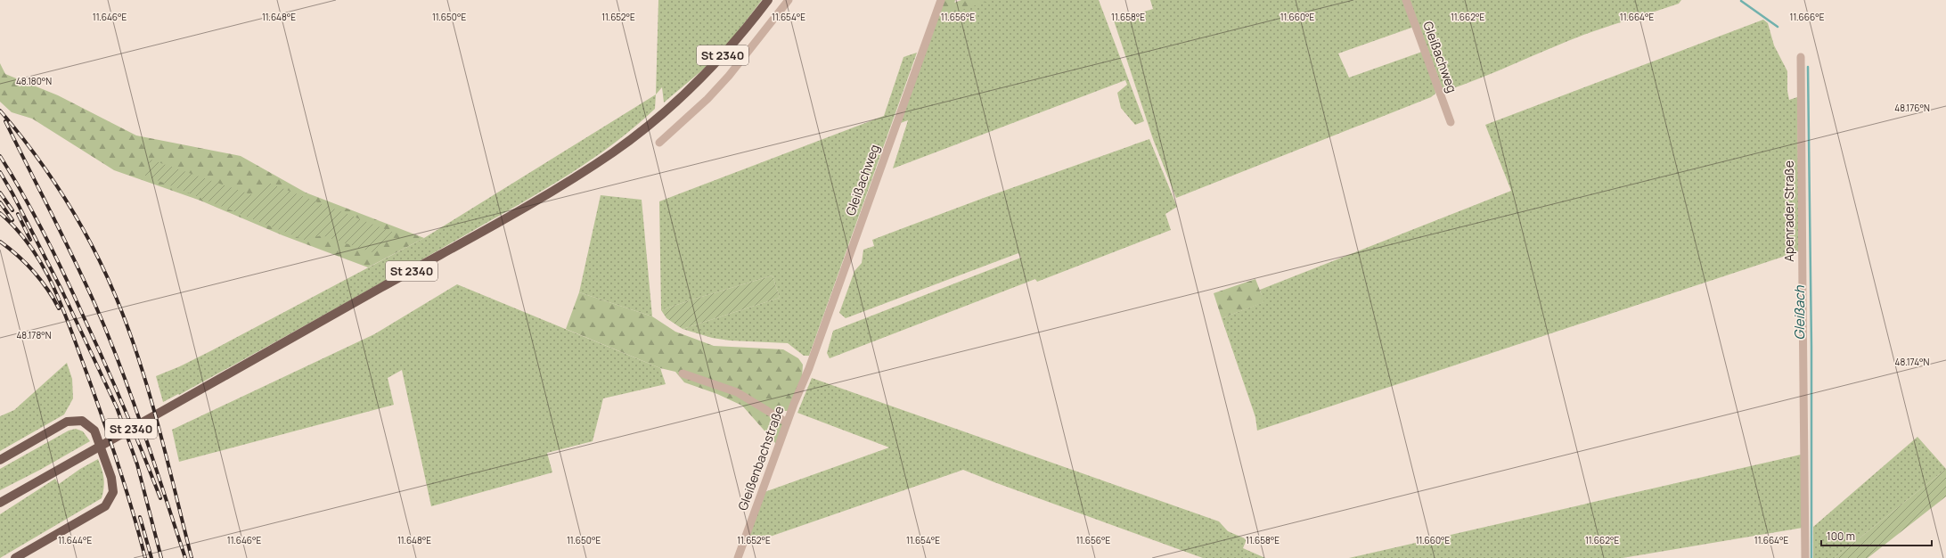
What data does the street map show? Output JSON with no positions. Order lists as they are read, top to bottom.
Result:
{
  "streets": {
    "main road": ["St 2340"],
    "street": ["Gleißachweg", "Apenrader Straße", "Gleißenbachstraße"]
  },
  "crossings": [
    ["Gleißachweg", "Gleißenbachstraße"]
  ],
  "water": ["Gleißach"],
  "scale_bar": "100 m",
  "coordinates": [
    "11.658°E",
    "11.662°E",
    "11.646°E",
    "11.648°E",
    "11.650°E",
    "11.652°E",
    "11.654°E",
    "11.656°E",
    "11.660°E",
    "11.664°E",
    "11.666°E",
    "48.180°N",
    "48.176°N",
    "48.178°N",
    "48.174°N",
    "11.644°E"
  ]
}
